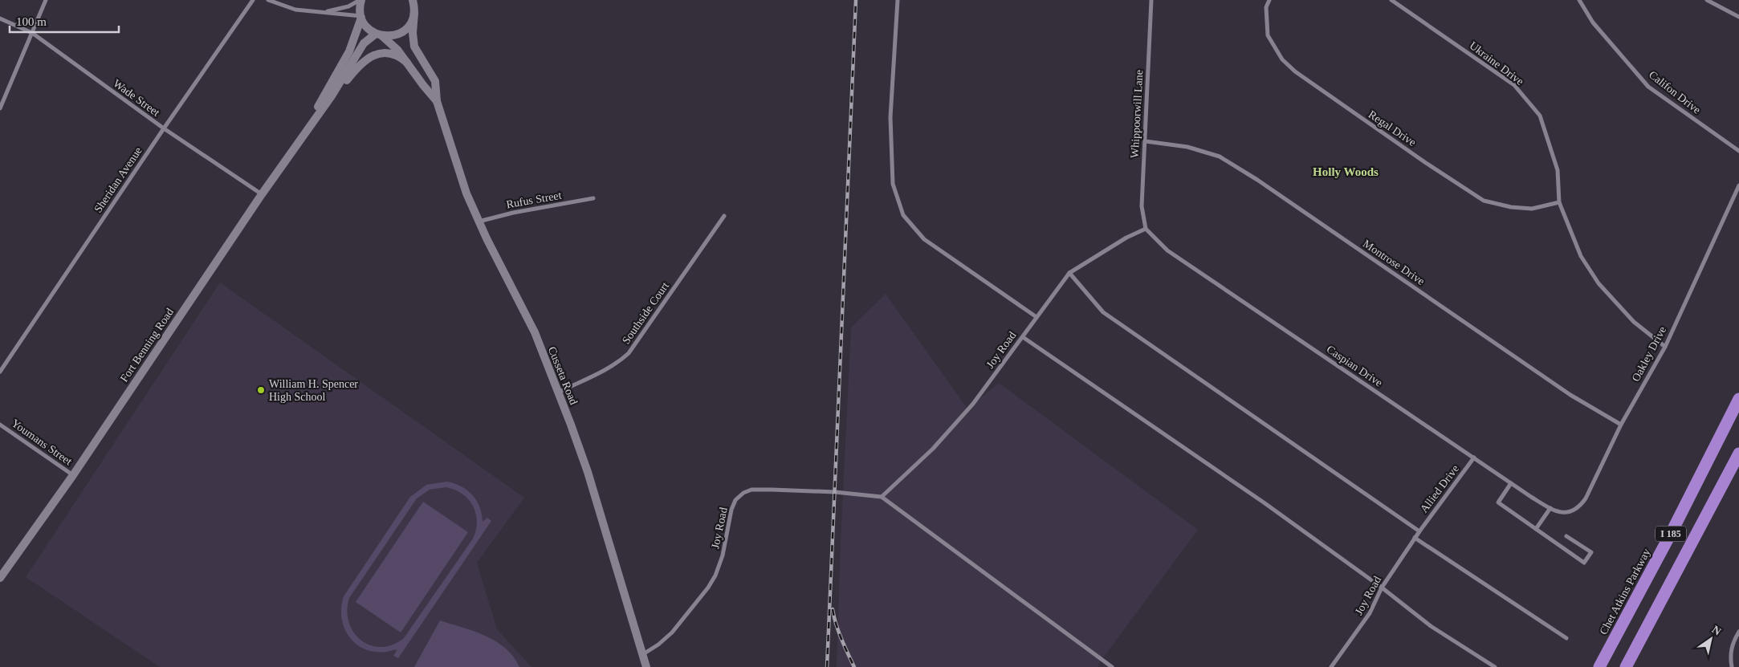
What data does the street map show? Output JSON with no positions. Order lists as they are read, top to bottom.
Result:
{
  "streets": {
    "highway": ["I 185", "Chet Atkins Parkway"],
    "street": [
      "Ukraine Drive",
      "Califon Drive",
      "Wade Street",
      "Whippoorwill Lane",
      "Regal Drive",
      "Sheridan Avenue",
      "Rufus Street",
      "Montrose Drive",
      "Southside Court",
      "Fort Benning Road",
      "Joy Road",
      "Oakley Drive",
      "Caspian Drive",
      "Cusseta Road",
      "Youmans Street",
      "Allied Drive"
    ]
  },
  "crossings": [
    ["Ukraine Drive", "Regal Drive"],
    ["Ukraine Drive", "Oakley Drive"],
    ["Wade Street", "Sheridan Avenue"],
    ["Wade Street", "Fort Benning Road"],
    ["Whippoorwill Lane", "Montrose Drive"],
    ["Whippoorwill Lane", "Joy Road"],
    ["Whippoorwill Lane", "Caspian Drive"],
    ["Rufus Street", "Cusseta Road"],
    ["Montrose Drive", "Oakley Drive"],
    ["Southside Court", "Cusseta Road"],
    ["Fort Benning Road", "Cusseta Road"],
    ["Fort Benning Road", "Youmans Street"],
    ["Joy Road", "Caspian Drive"],
    ["Joy Road", "Cusseta Road"],
    ["Joy Road", "Allied Drive"],
    ["Oakley Drive", "Caspian Drive"],
    ["Caspian Drive", "Allied Drive"]
  ],
  "districts": ["Holly Woods"],
  "places": ["William H. Spencer High School"],
  "scale_bar": "100 m",
  "north": "top right"
}
